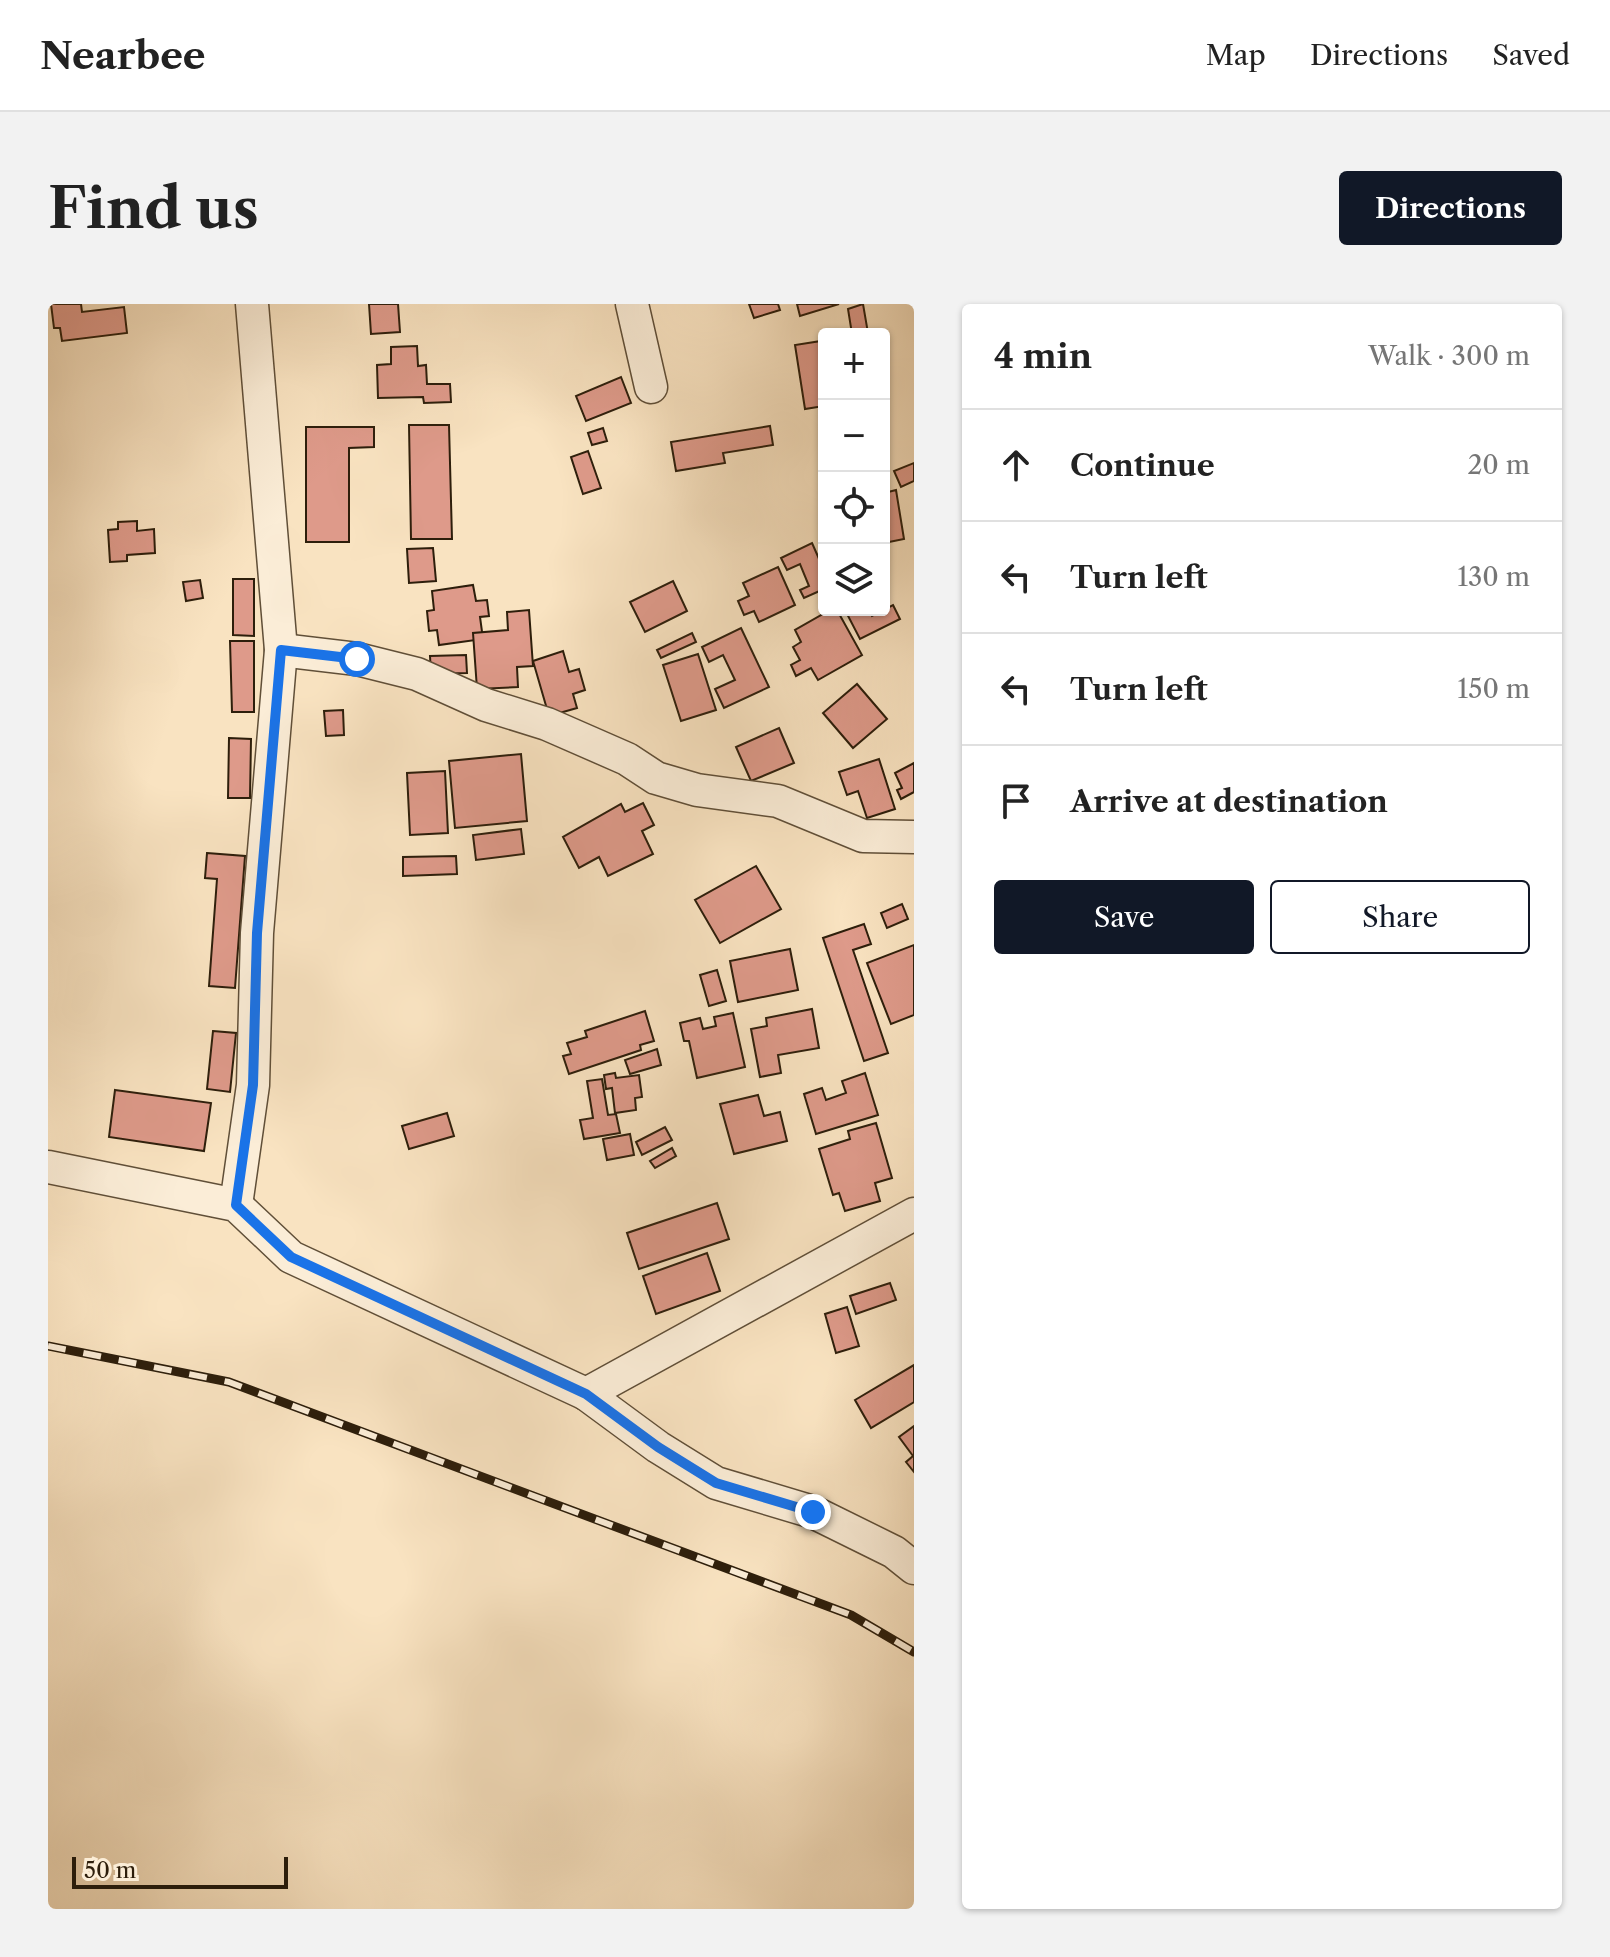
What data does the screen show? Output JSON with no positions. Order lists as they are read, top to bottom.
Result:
{
  "scale_bar": "50 m",
  "page": {
    "header": "Nearbee",
    "nav": ["Map", "Directions", "Saved"],
    "buttons": [
      "Directions",
      ["Save", "Share"]
    ],
    "title": "Find us",
    "heading": ["4 min", "Walk · 300 m"],
    "map_buttons": ["+", "−"],
    "list": [
      ["Continue", "20 m"],
      ["Turn left", "130 m"],
      ["Turn left", "150 m"],
      "Arrive at destination"
    ],
    "scale": "50 m"
  }
}
